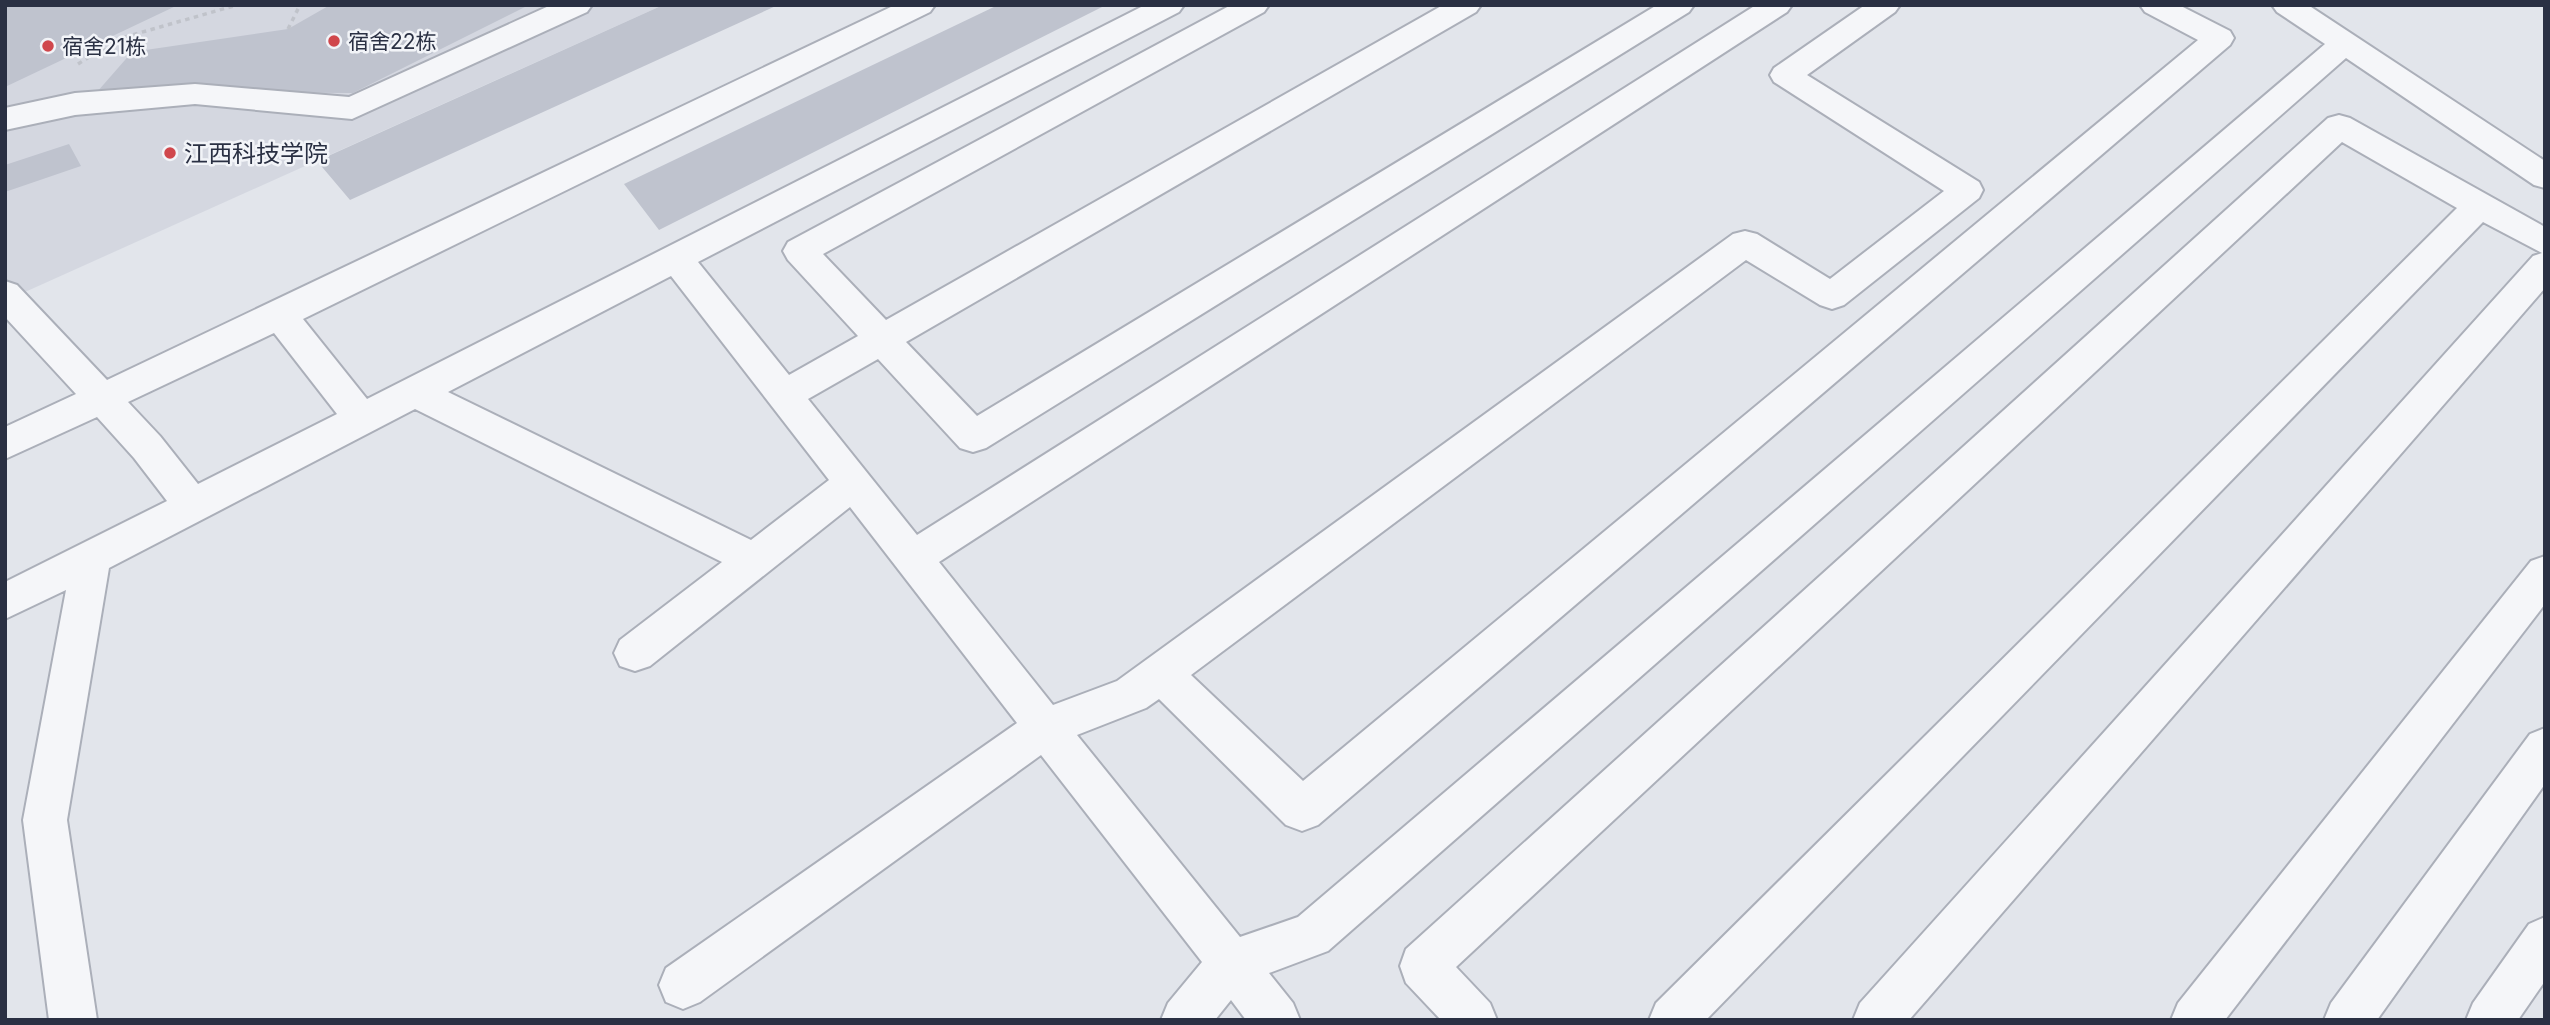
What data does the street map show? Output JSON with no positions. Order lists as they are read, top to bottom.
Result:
{
  "places": ["宿舍22栋", "宿舍21栋", "江西科技学院"]
}
